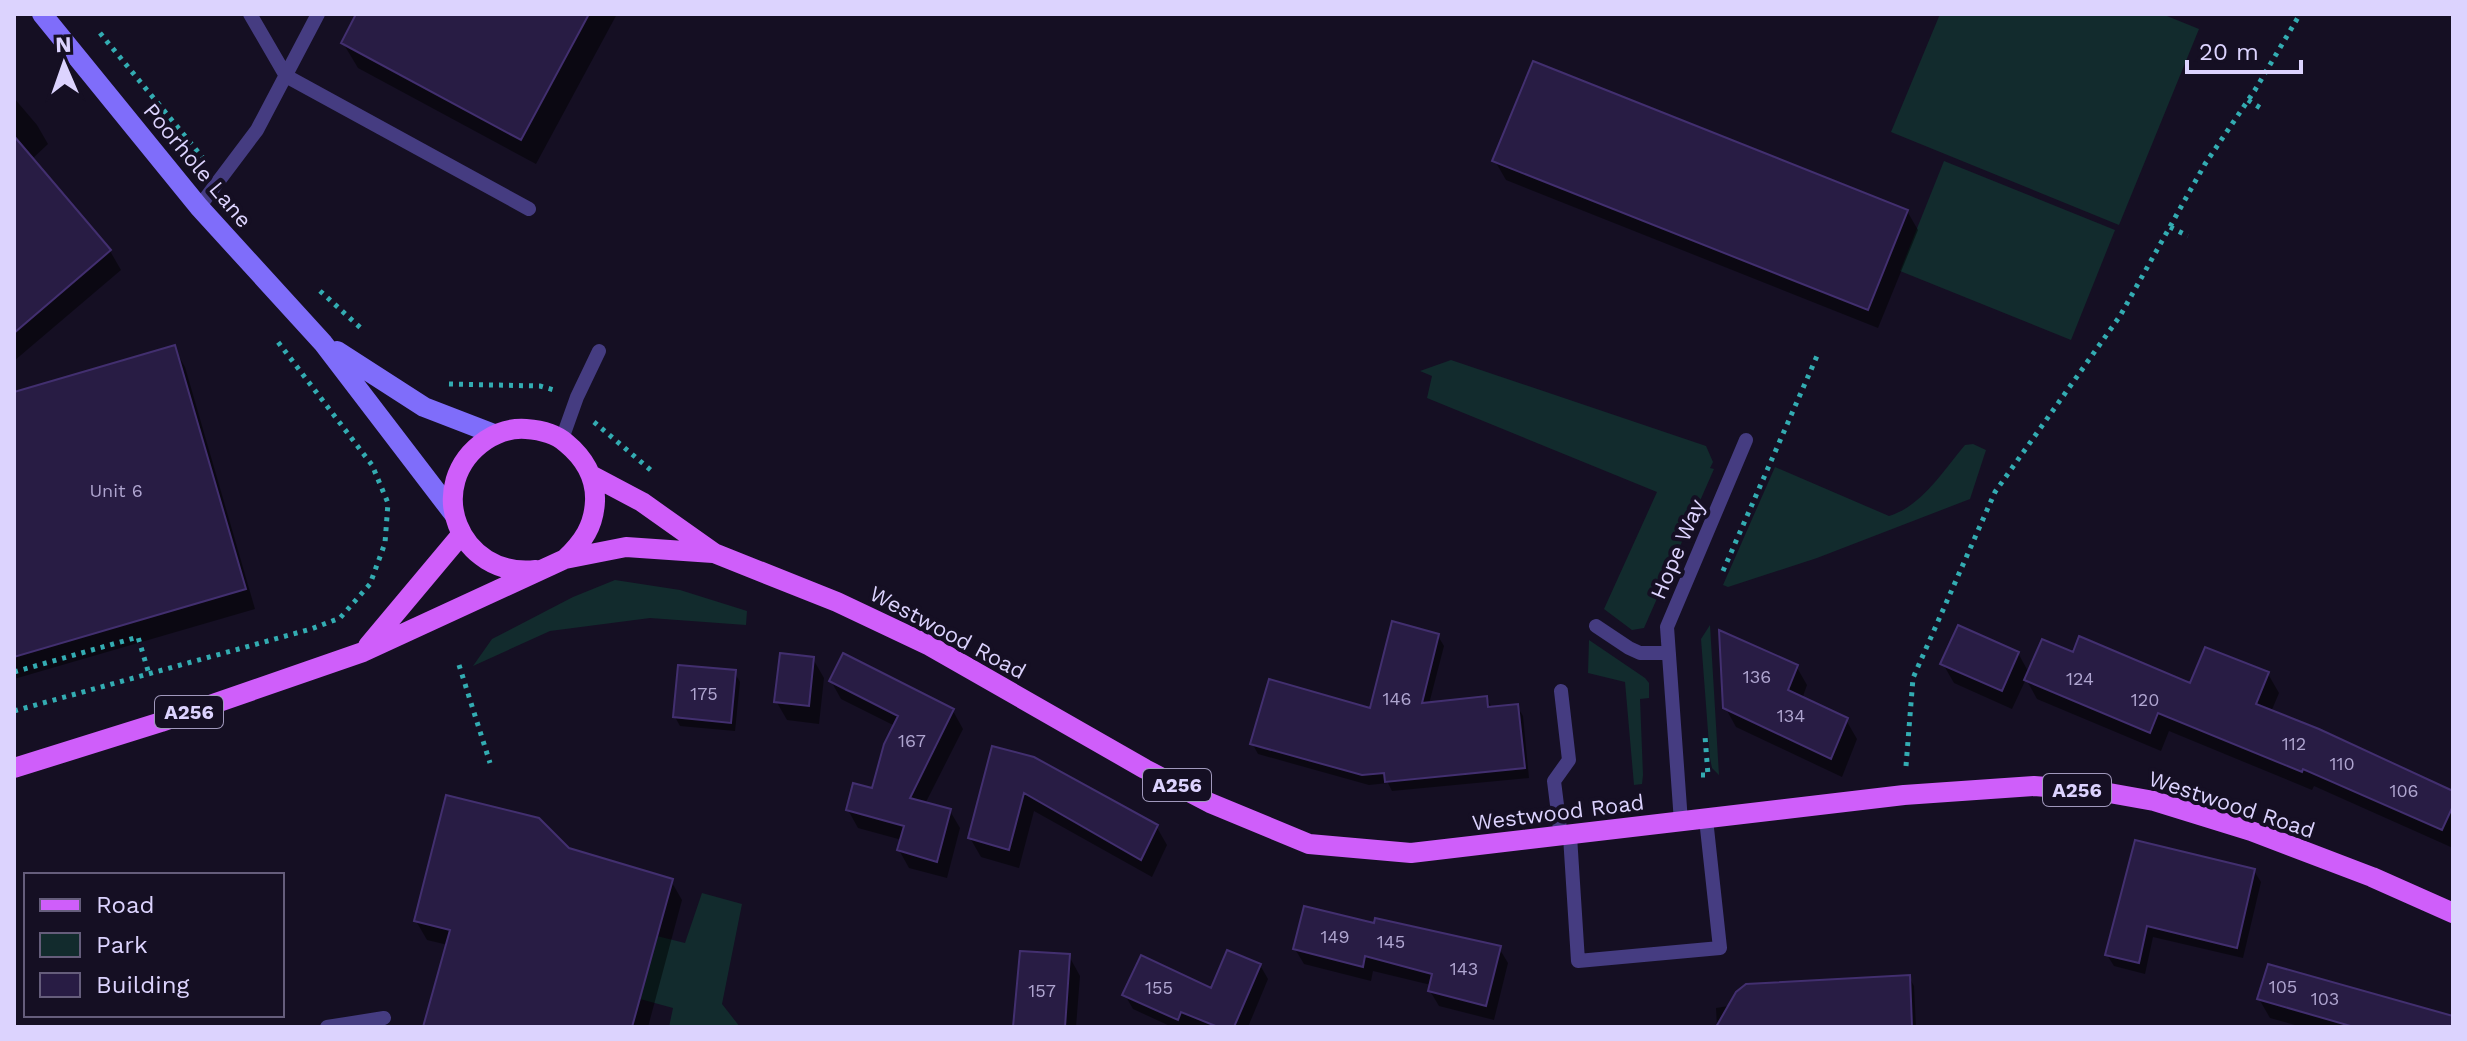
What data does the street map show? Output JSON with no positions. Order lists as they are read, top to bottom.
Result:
{
  "streets": {
    "main road": ["Westwood Road", "A256"],
    "street": ["Poorhole Lane"],
    "lane": ["Hope Way"]
  },
  "crossings": [
    ["Poorhole Lane", "Westwood Road"],
    ["Hope Way", "Westwood Road"]
  ],
  "house_numbers": [
    "Unit 6",
    "136",
    "124",
    "175",
    "146",
    "120",
    "134",
    "167",
    "112",
    "110",
    "106",
    "149",
    "145",
    "143",
    "105",
    "155",
    "157",
    "103"
  ],
  "legend": ["Road", "Park", "Building"],
  "scale_bar": "20 m",
  "north": "top"
}
